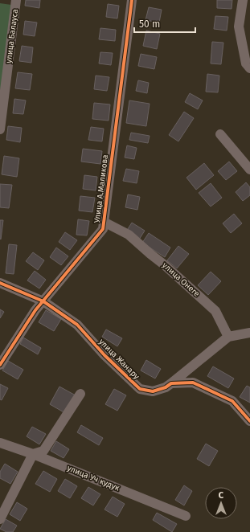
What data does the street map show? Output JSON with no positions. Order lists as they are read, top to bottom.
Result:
{
  "streets": {
    "street": [
      "улица Балауса",
      "Улица А.Маликова",
      "улица Онеге",
      "улица Жанару",
      "улица Уч кудук"
    ]
  },
  "crossings": [
    ["Улица А.Маликова", "улица Онеге"],
    ["Улица А.Маликова", "улица Жанару"]
  ],
  "scale_bar": "50 m",
  "north": "top"
}
